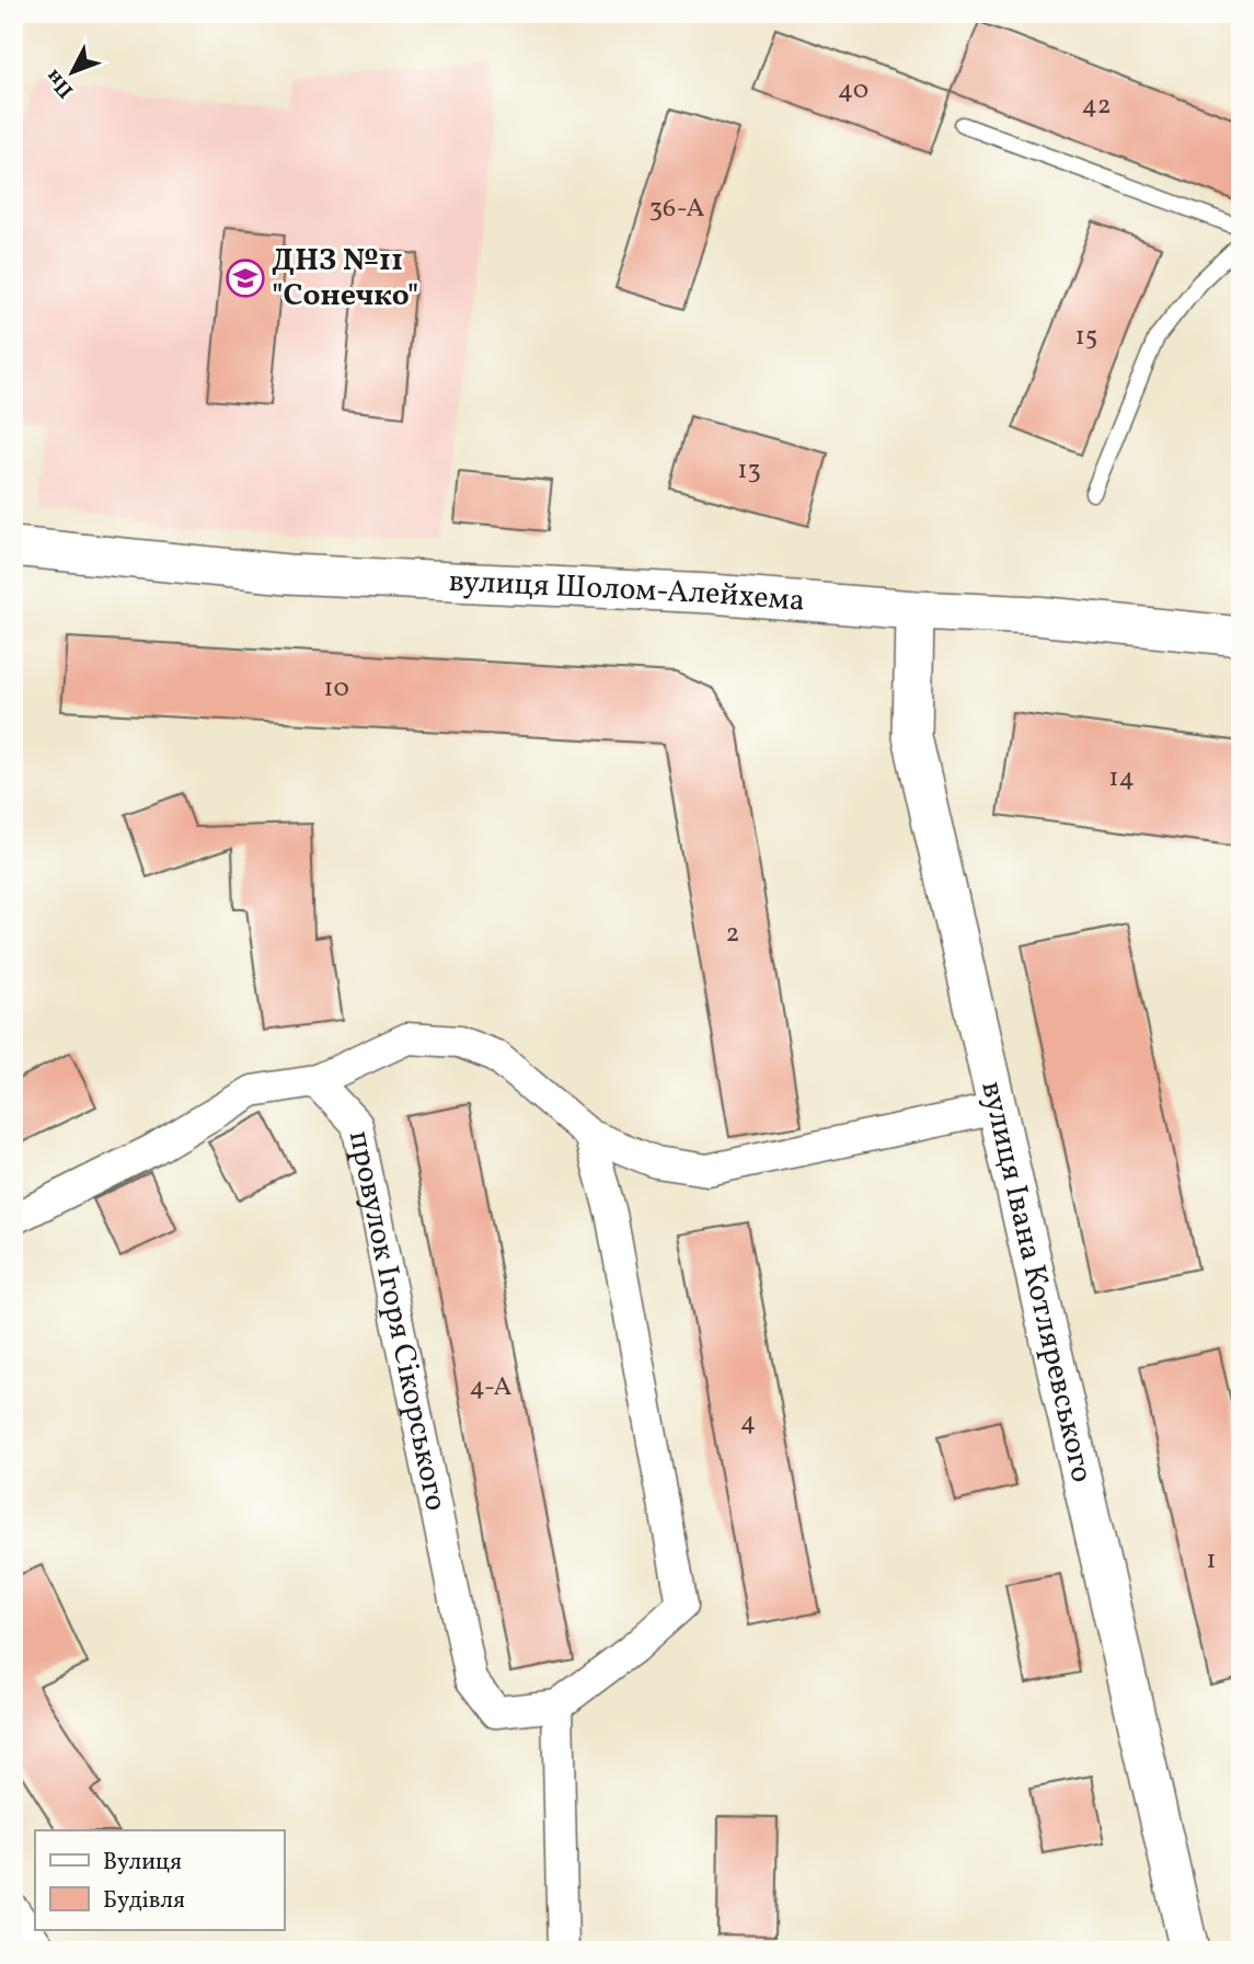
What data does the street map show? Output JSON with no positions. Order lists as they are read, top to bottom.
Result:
{
  "streets": {
    "street": ["вулиця Шолом-Алейхема", "вулиця Івана Котляревського", "провулок Ігоря Сікорського"]
  },
  "crossings": [
    ["вулиця Шолом-Алейхема", "вулиця Івана Котляревського"]
  ],
  "places": {
    "school or university": ["ДНЗ №11 \"Сонечко\""]
  },
  "house_numbers": [
    "40",
    "42",
    "36-А",
    "15",
    "13",
    "10",
    "14",
    "2",
    "4-А",
    "4",
    "1"
  ],
  "legend": ["Вулиця", "Будівля"],
  "north": "bottom left"
}
